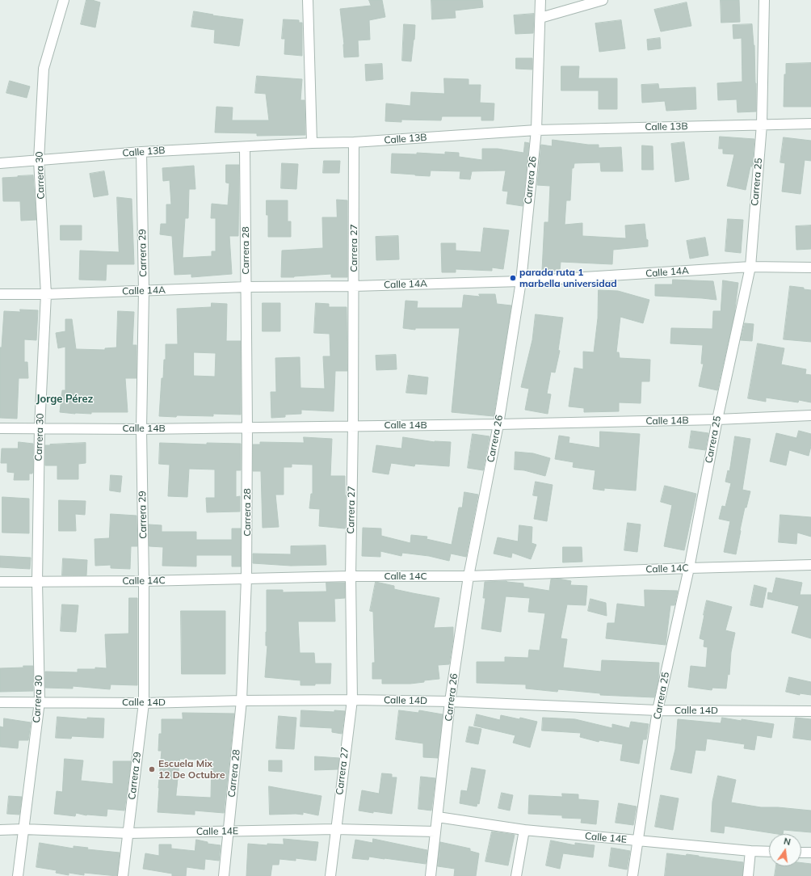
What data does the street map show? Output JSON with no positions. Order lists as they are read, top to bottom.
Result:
{
  "streets": {
    "street": [
      "Calle 13B",
      "Carrera 30",
      "Carrera 26",
      "Carrera 25",
      "Carrera 27",
      "Carrera 28",
      "Carrera 29",
      "Calle 14A",
      "Calle 14B",
      "Calle 14C",
      "Calle 14D",
      "Calle 14E"
    ]
  },
  "crossings": [
    ["Calle 13B", "Carrera 30"],
    ["Calle 13B", "Carrera 26"],
    ["Calle 13B", "Carrera 25"],
    ["Calle 13B", "Carrera 27"],
    ["Calle 13B", "Carrera 28"],
    ["Calle 13B", "Carrera 29"],
    ["Carrera 30", "Calle 14A"],
    ["Carrera 30", "Calle 14B"],
    ["Carrera 30", "Calle 14C"],
    ["Carrera 30", "Calle 14D"],
    ["Carrera 30", "Calle 14E"],
    ["Carrera 26", "Calle 14A"],
    ["Carrera 26", "Calle 14B"],
    ["Carrera 26", "Calle 14C"],
    ["Carrera 26", "Calle 14D"],
    ["Carrera 26", "Calle 14E"],
    ["Carrera 25", "Calle 14A"],
    ["Carrera 25", "Calle 14B"],
    ["Carrera 25", "Calle 14C"],
    ["Carrera 25", "Calle 14D"],
    ["Carrera 25", "Calle 14E"],
    ["Carrera 27", "Calle 14A"],
    ["Carrera 27", "Calle 14B"],
    ["Carrera 27", "Calle 14C"],
    ["Carrera 27", "Calle 14D"],
    ["Carrera 27", "Calle 14E"],
    ["Carrera 28", "Calle 14A"],
    ["Carrera 28", "Calle 14B"],
    ["Carrera 28", "Calle 14C"],
    ["Carrera 28", "Calle 14D"],
    ["Carrera 28", "Calle 14E"],
    ["Carrera 29", "Calle 14A"],
    ["Carrera 29", "Calle 14B"],
    ["Carrera 29", "Calle 14C"],
    ["Carrera 29", "Calle 14D"],
    ["Carrera 29", "Calle 14E"]
  ],
  "districts": ["Jorge Pérez"],
  "places": ["parada ruta 1 marbella universidad", "Escuela Mix 12 De Octubre"],
  "north": "top"
}
